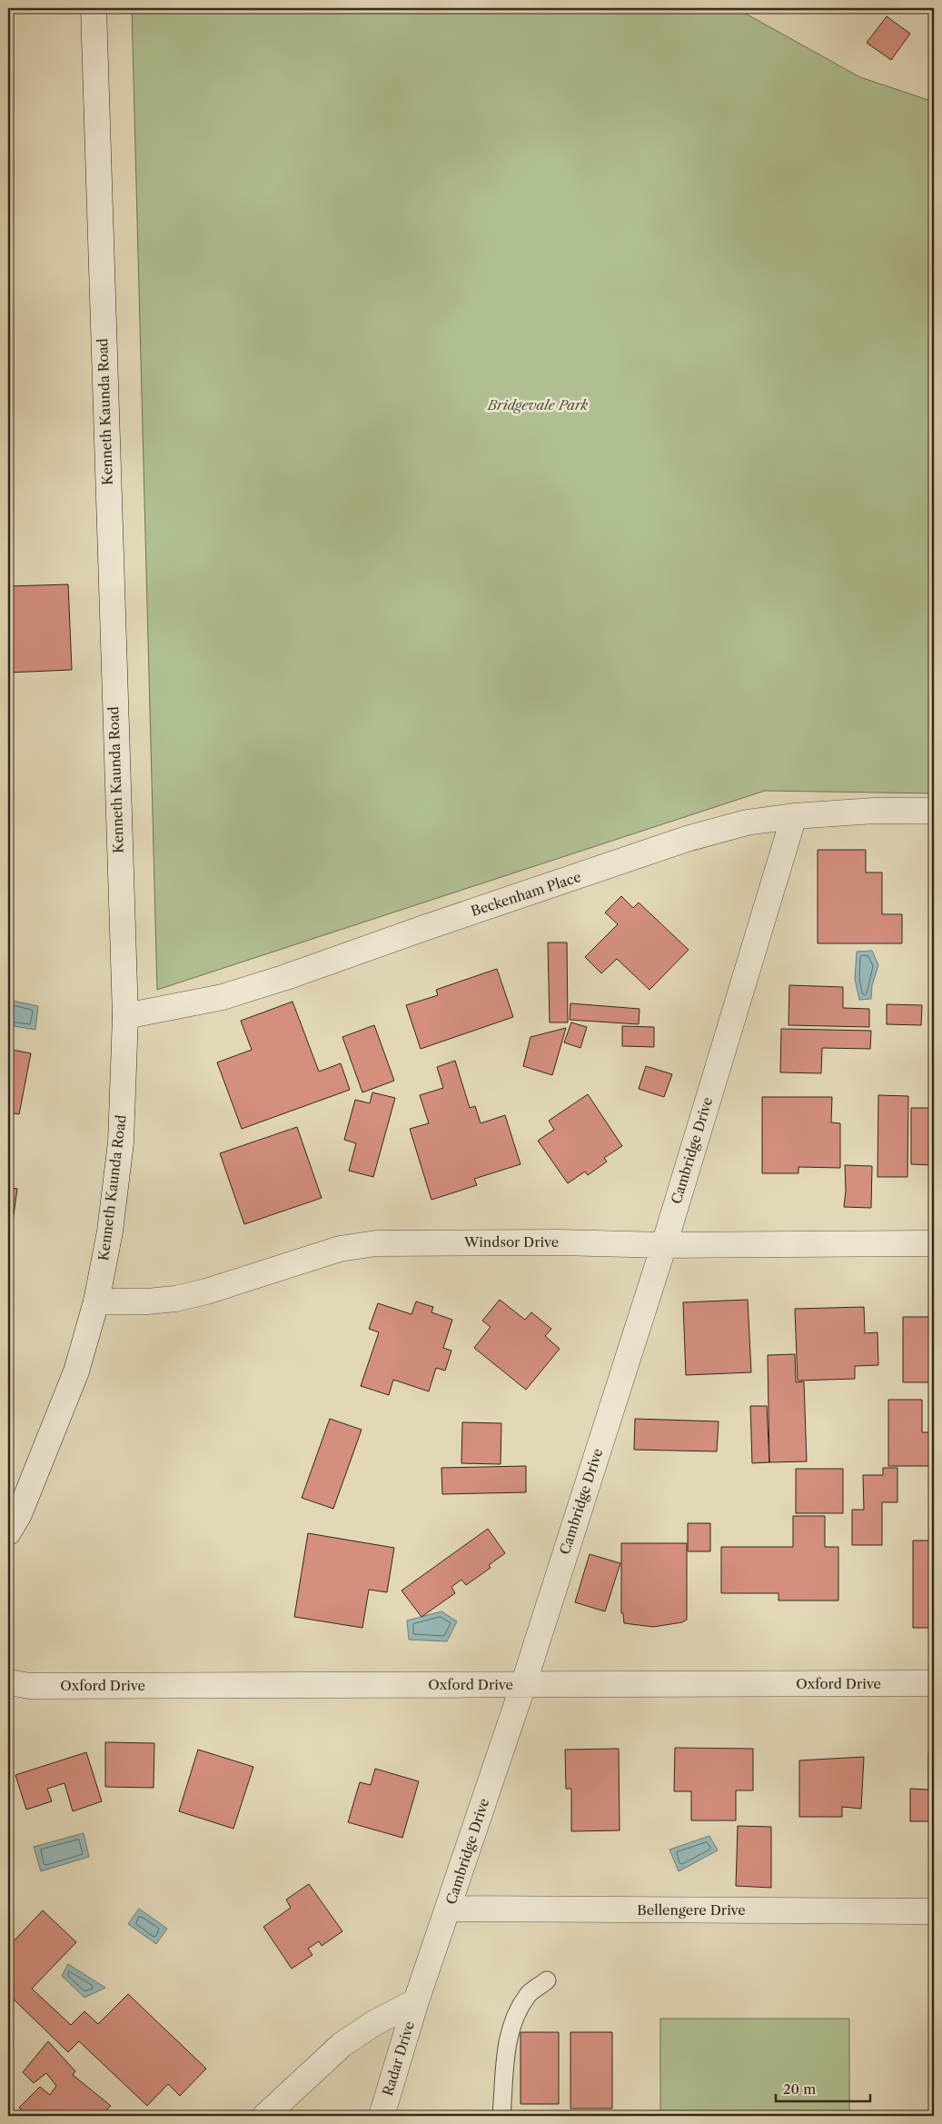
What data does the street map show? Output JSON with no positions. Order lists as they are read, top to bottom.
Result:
{
  "streets": {
    "street": [
      "Kenneth Kaunda Road",
      "Beckenham Place",
      "Cambridge Drive",
      "Windsor Drive",
      "Oxford Drive",
      "Bellengere Drive",
      "Radar Drive"
    ]
  },
  "crossings": [
    ["Kenneth Kaunda Road", "Beckenham Place"],
    ["Kenneth Kaunda Road", "Windsor Drive"],
    ["Beckenham Place", "Cambridge Drive"],
    ["Cambridge Drive", "Windsor Drive"],
    ["Cambridge Drive", "Oxford Drive"],
    ["Cambridge Drive", "Bellengere Drive"],
    ["Cambridge Drive", "Radar Drive"]
  ],
  "parks": ["Bridgevale Park"],
  "scale_bar": "20 m"
}
